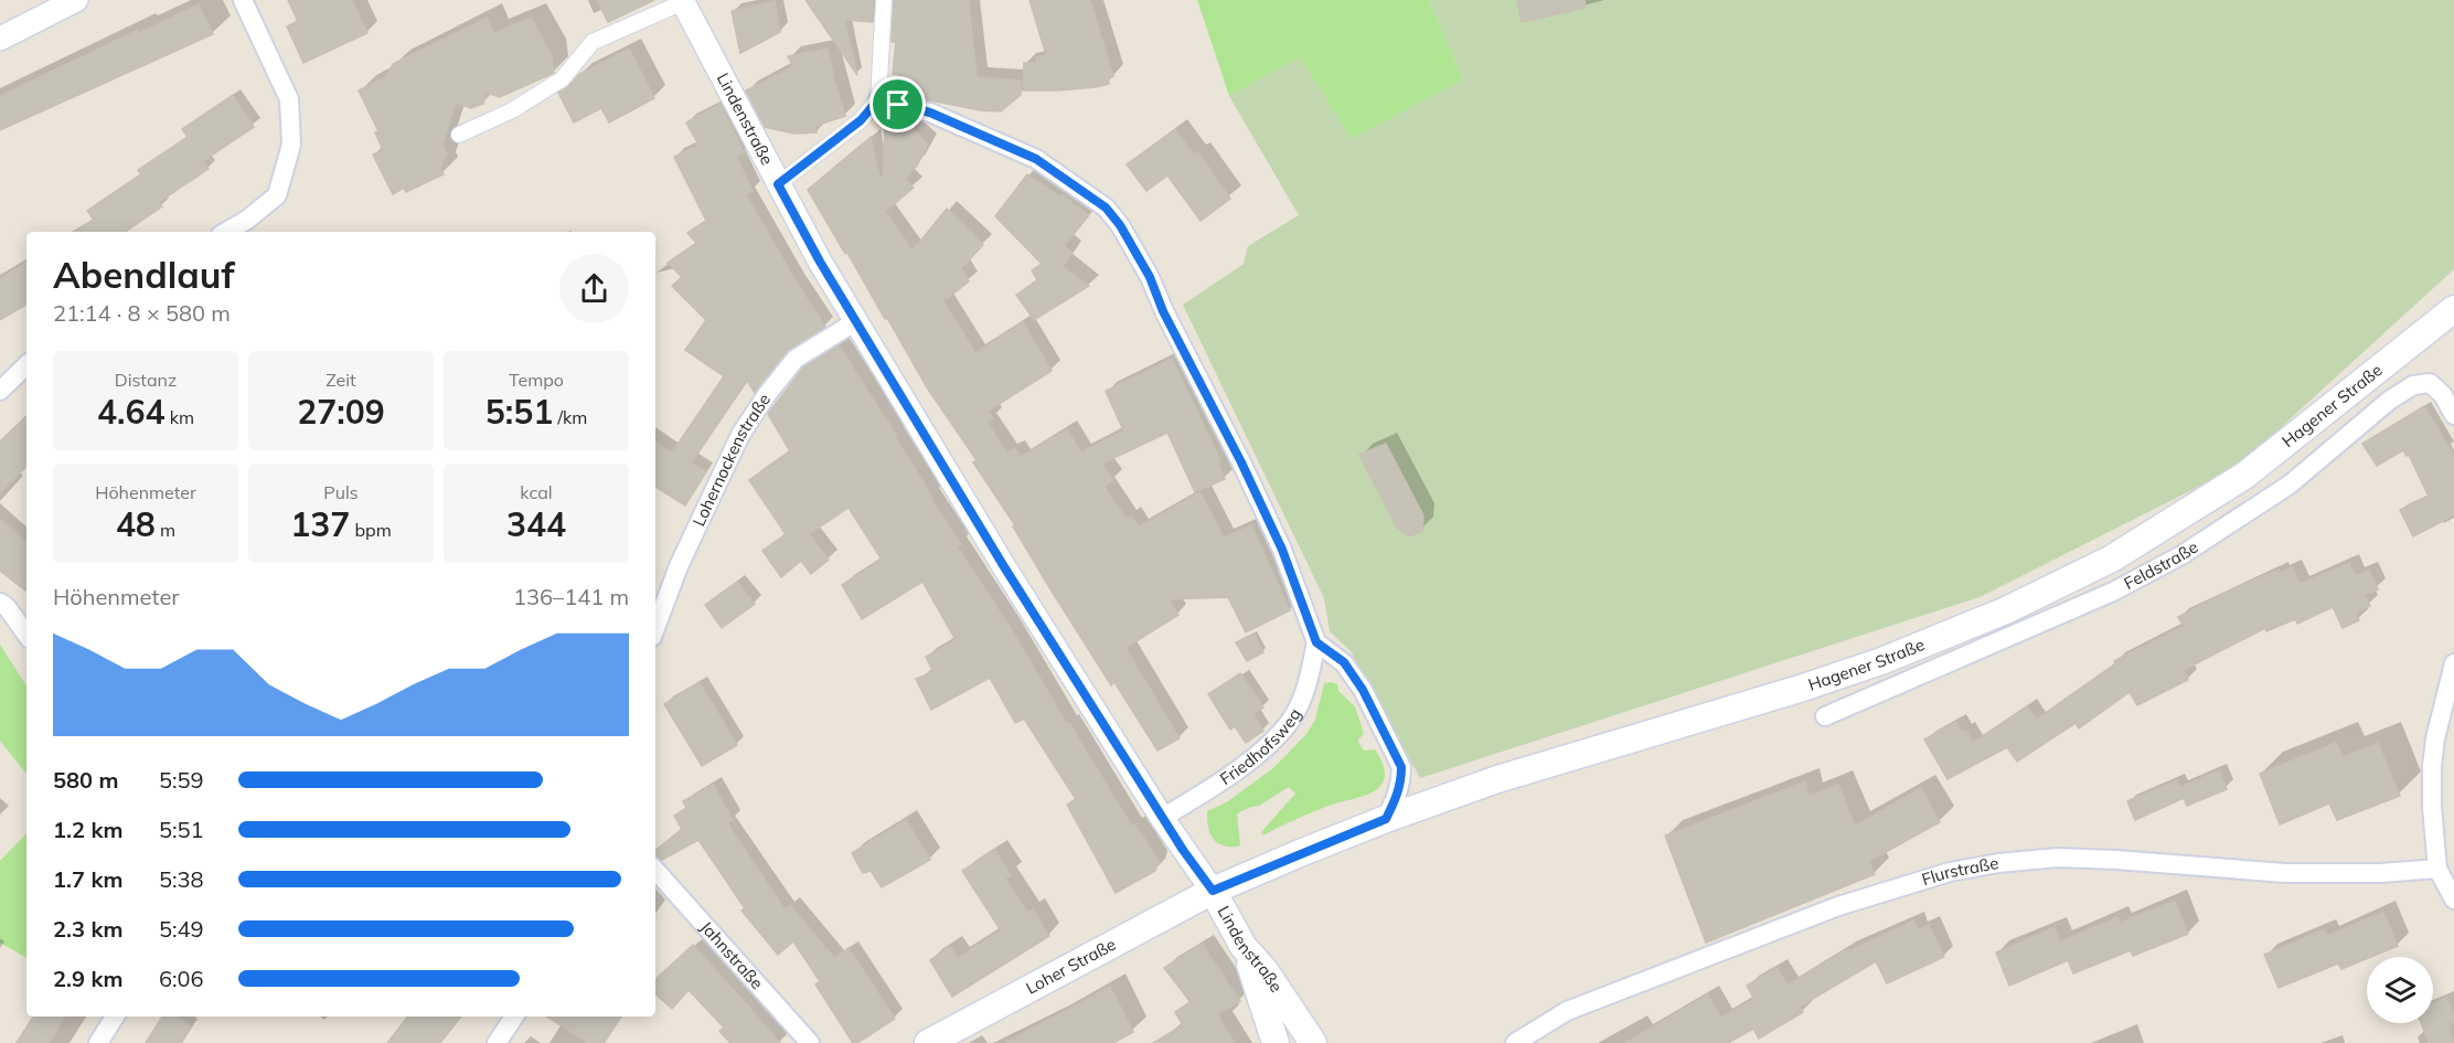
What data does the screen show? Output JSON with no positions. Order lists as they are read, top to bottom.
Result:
{
  "streets": {
    "main road": ["Lindenstraße", "Hagener Straße", "Loher Straße"],
    "street": [
      "Lohernockenstraße",
      "Feldstraße",
      "Friedhofsweg",
      "Flurstraße",
      "Jahnstraße"
    ]
  },
  "crossings": [
    ["Lindenstraße", "Hagener Straße"],
    ["Lindenstraße", "Lohernockenstraße"],
    ["Lindenstraße", "Friedhofsweg"],
    ["Lindenstraße", "Loher Straße"],
    ["Hagener Straße", "Loher Straße"]
  ],
  "page": {
    "heading": ["Abendlauf", "21:14 · 8 × 580 m"],
    "stats": [
      ["Distanz", "4.64 km"],
      ["Zeit", "27:09"],
      ["Tempo", "5:51 /km"],
      ["Höhenmeter", "48 m"],
      ["Puls", "137 bpm"],
      ["kcal", "344"]
    ],
    "chart": ["Höhenmeter", "136–141 m"],
    "list": [
      {
        "name": "580 m",
        "note": "5:59"
      },
      {
        "name": "1.2 km",
        "note": "5:51"
      },
      {
        "name": "1.7 km",
        "note": "5:38"
      },
      {
        "name": "2.3 km",
        "note": "5:49"
      },
      {
        "name": "2.9 km",
        "note": "6:06"
      }
    ]
  }
}
